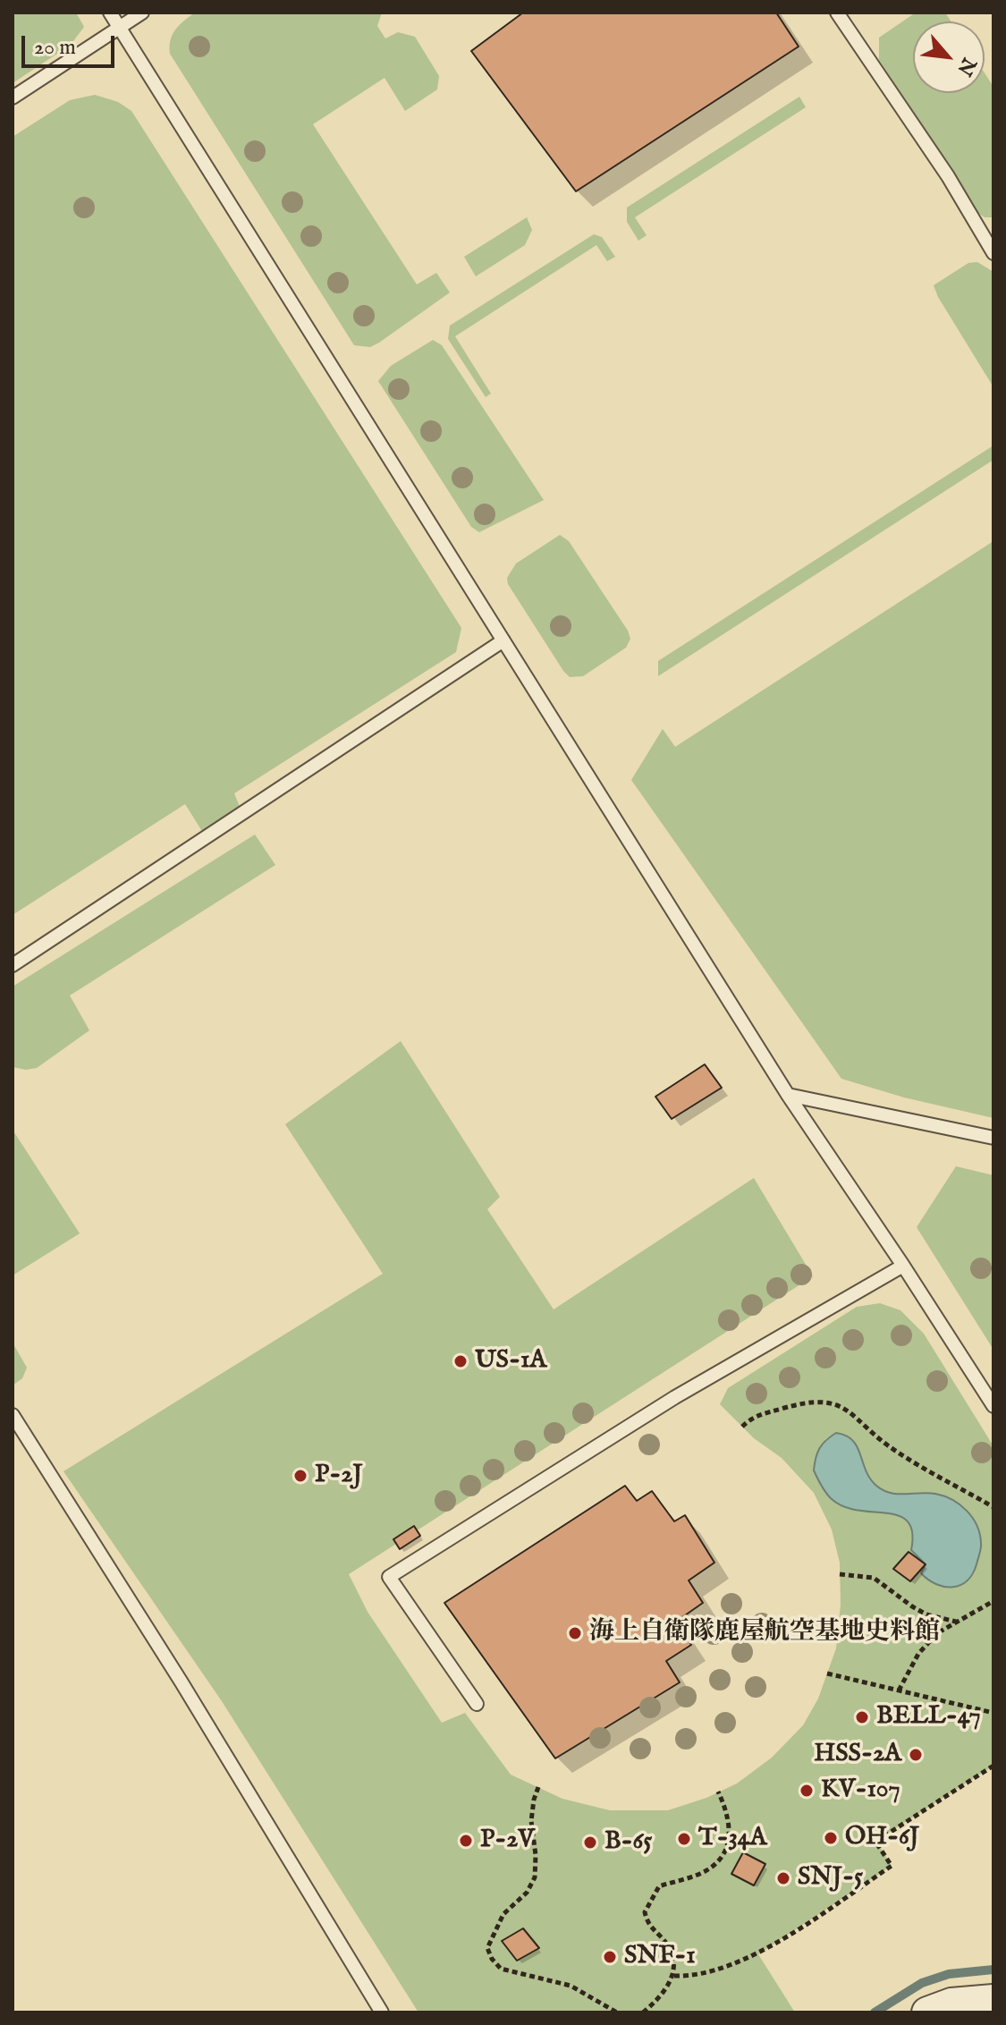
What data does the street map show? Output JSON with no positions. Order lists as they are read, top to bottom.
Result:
{
  "places": [
    "US-1A",
    "P-2J",
    "海上自衛隊鹿屋航空基地史料館",
    "BELL-47",
    "HSS-2A",
    "KV-107",
    "OH-6J",
    "T-34A",
    "P-2V",
    "B-65",
    "SNJ-5",
    "SNF-1"
  ],
  "scale_bar": "20 m",
  "north": "bottom right"
}
